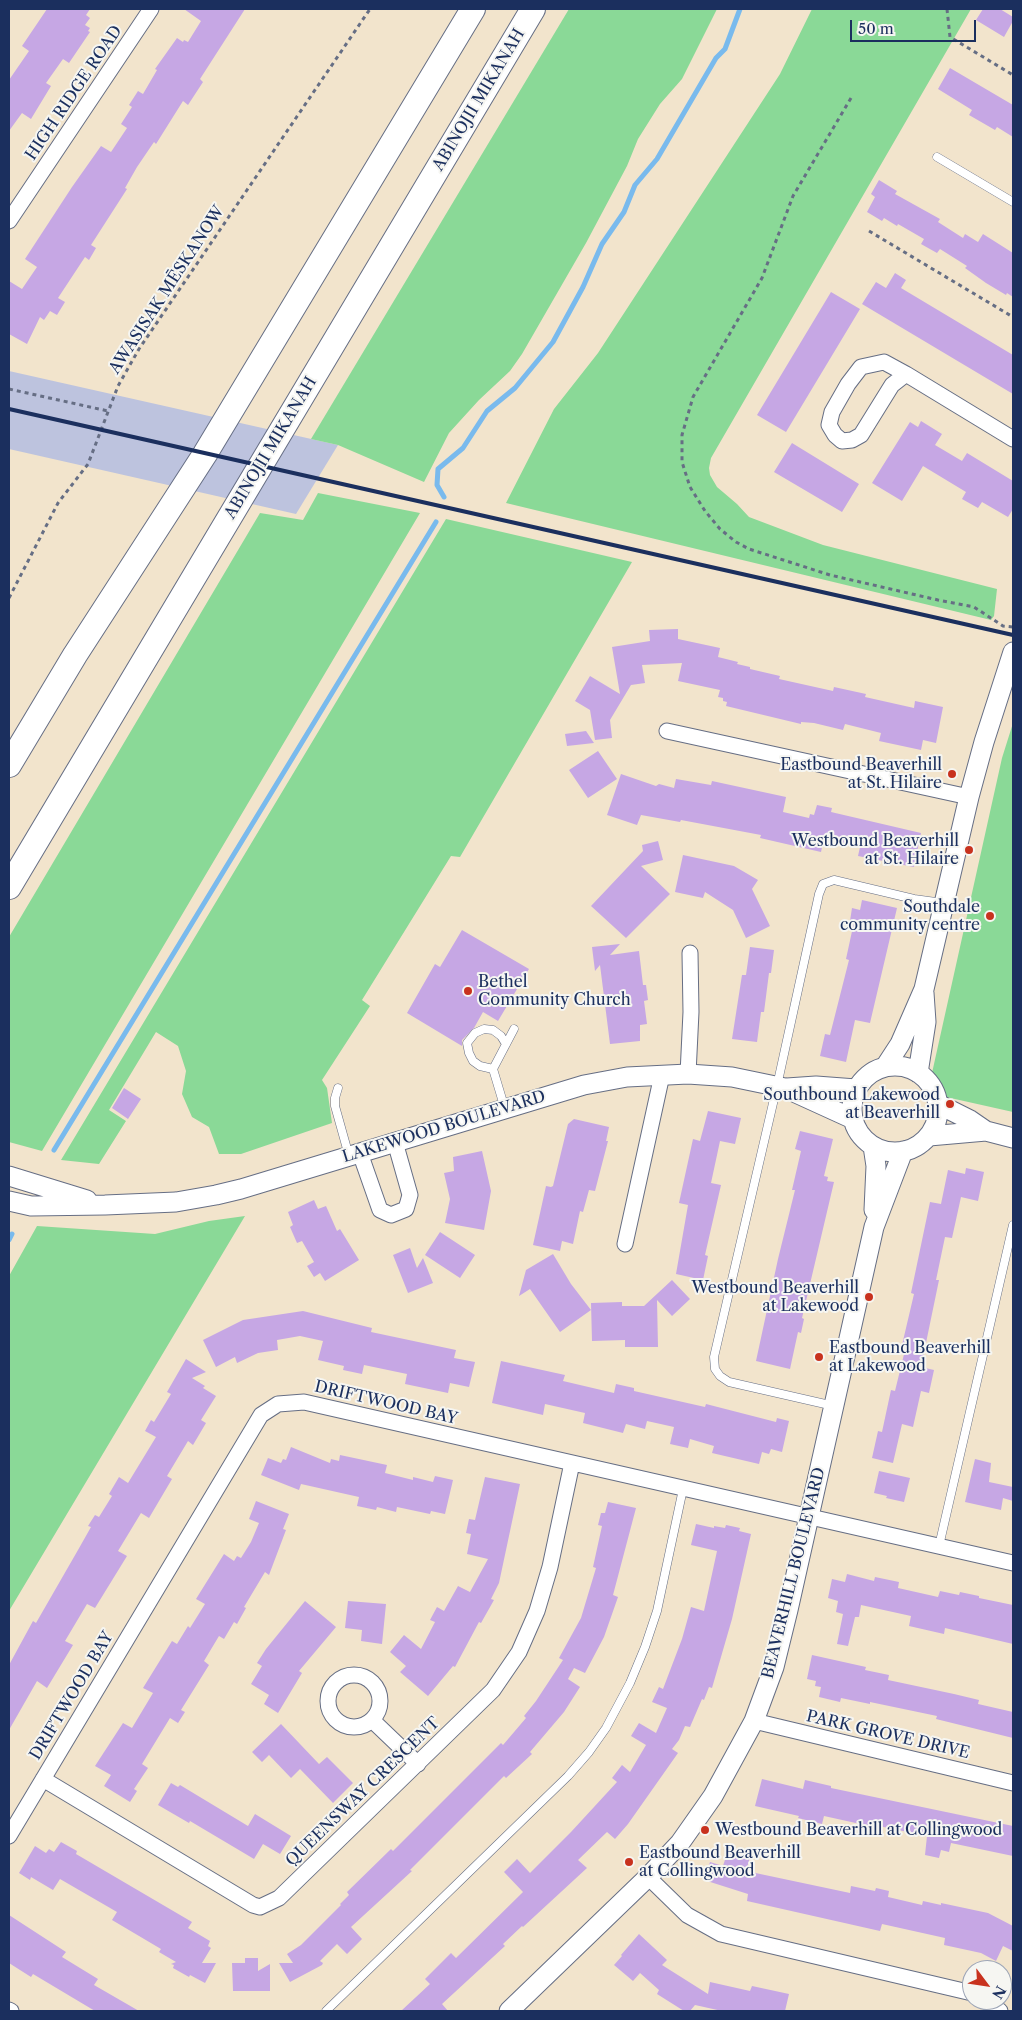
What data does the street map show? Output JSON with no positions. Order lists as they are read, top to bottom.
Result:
{
  "streets": {
    "main road": ["ABINOJII MIKANAH"],
    "street": [
      "HIGH RIDGE ROAD",
      "LAKEWOOD BOULEVARD",
      "DRIFTWOOD BAY",
      "BEAVERHILL BOULEVARD",
      "PARK GROVE DRIVE",
      "QUEENSWAY CRESCENT"
    ],
    "path": ["AWASISAK MĒSKANOW"]
  },
  "crossings": [
    ["LAKEWOOD BOULEVARD", "BEAVERHILL BOULEVARD"],
    ["DRIFTWOOD BAY", "BEAVERHILL BOULEVARD"],
    ["DRIFTWOOD BAY", "QUEENSWAY CRESCENT"],
    ["BEAVERHILL BOULEVARD", "PARK GROVE DRIVE"]
  ],
  "places": [
    "Eastbound Beaverhill at St. Hilaire",
    "Westbound Beaverhill at St. Hilaire",
    "Southdale community centre",
    "Bethel Community Church",
    "Southbound Lakewood at Beaverhill",
    "Westbound Beaverhill at Lakewood",
    "Eastbound Beaverhill at Lakewood",
    "Westbound Beaverhill at Collingwood",
    "Eastbound Beaverhill at Collingwood"
  ],
  "scale_bar": "50 m",
  "north": "bottom right"
}
